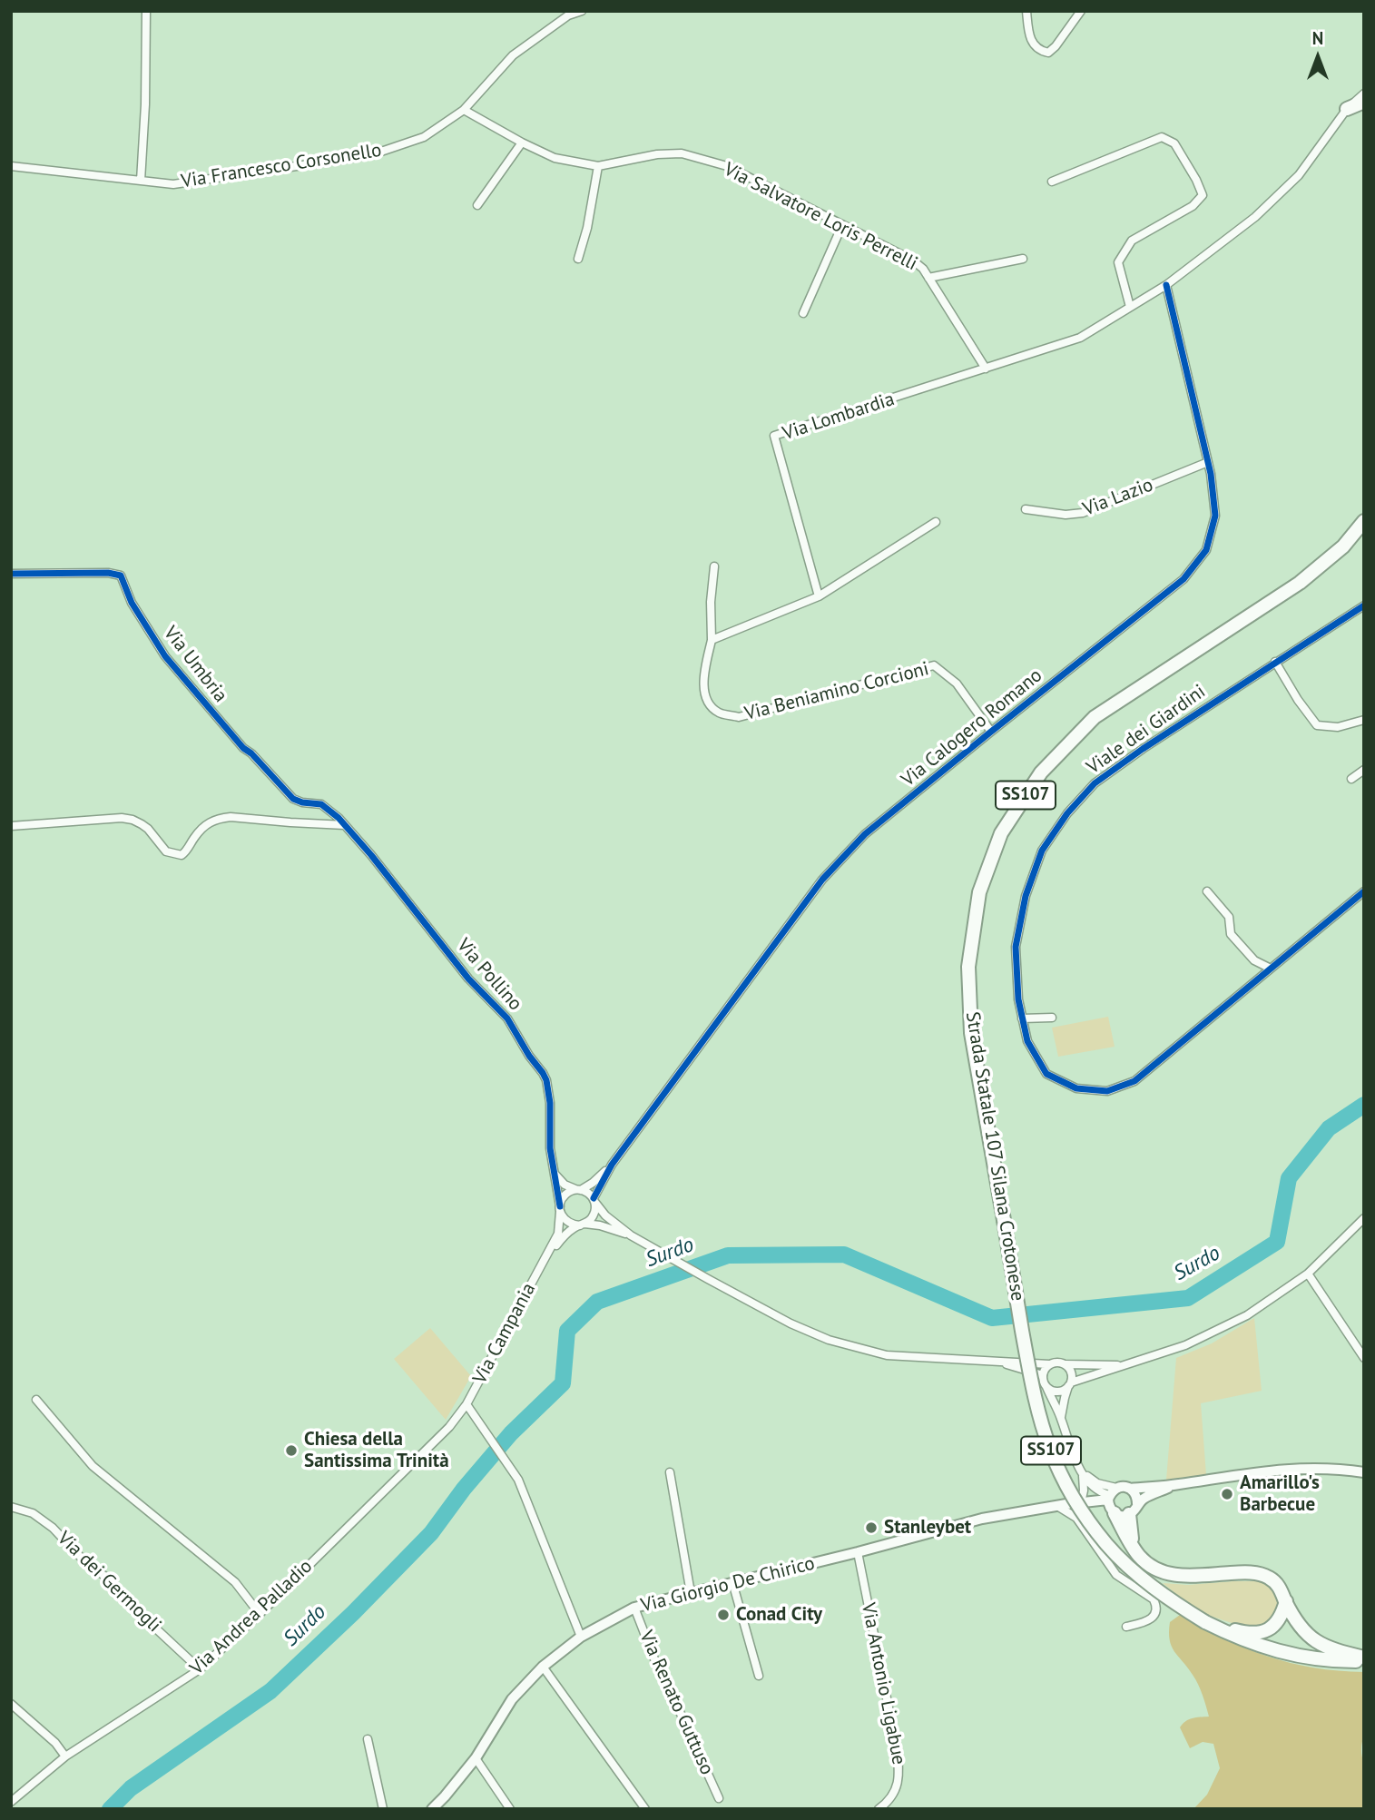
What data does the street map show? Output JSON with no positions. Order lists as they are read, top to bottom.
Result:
{
  "streets": {
    "highway": ["SS107", "Strada Statale 107 Silana Crotonese"],
    "main road": ["Via Giorgio De Chirico"],
    "street": [
      "Via Francesco Corsonello",
      "Via Salvatore Loris Perrelli",
      "Via Lombardia",
      "Via Lazio",
      "Via Umbria",
      "Via Beniamino Corcioni",
      "Via Calogero Romano",
      "Viale dei Giardini",
      "Via Pollino",
      "Via Campania",
      "Via dei Germogli",
      "Via Andrea Palladio",
      "Via Antonio Ligabue",
      "Via Renato Guttuso"
    ]
  },
  "crossings": [
    ["Via Francesco Corsonello", "Via Salvatore Loris Perrelli"],
    ["Via Salvatore Loris Perrelli", "Via Lombardia"],
    ["Via Lazio", "Via Calogero Romano"],
    ["Via Umbria", "Via Pollino"],
    ["Via Beniamino Corcioni", "Via Calogero Romano"],
    ["Via Pollino", "Via Campania"],
    ["Via Campania", "Via Andrea Palladio"],
    ["Via dei Germogli", "Via Andrea Palladio"],
    ["Via Giorgio De Chirico", "Via Antonio Ligabue"],
    ["Via Giorgio De Chirico", "Via Renato Guttuso"]
  ],
  "water": ["Surdo"],
  "places": [
    "Chiesa della Santissima Trinità",
    "Amarillo's Barbecue",
    "Stanleybet",
    "Conad City"
  ],
  "north": "top"
}
